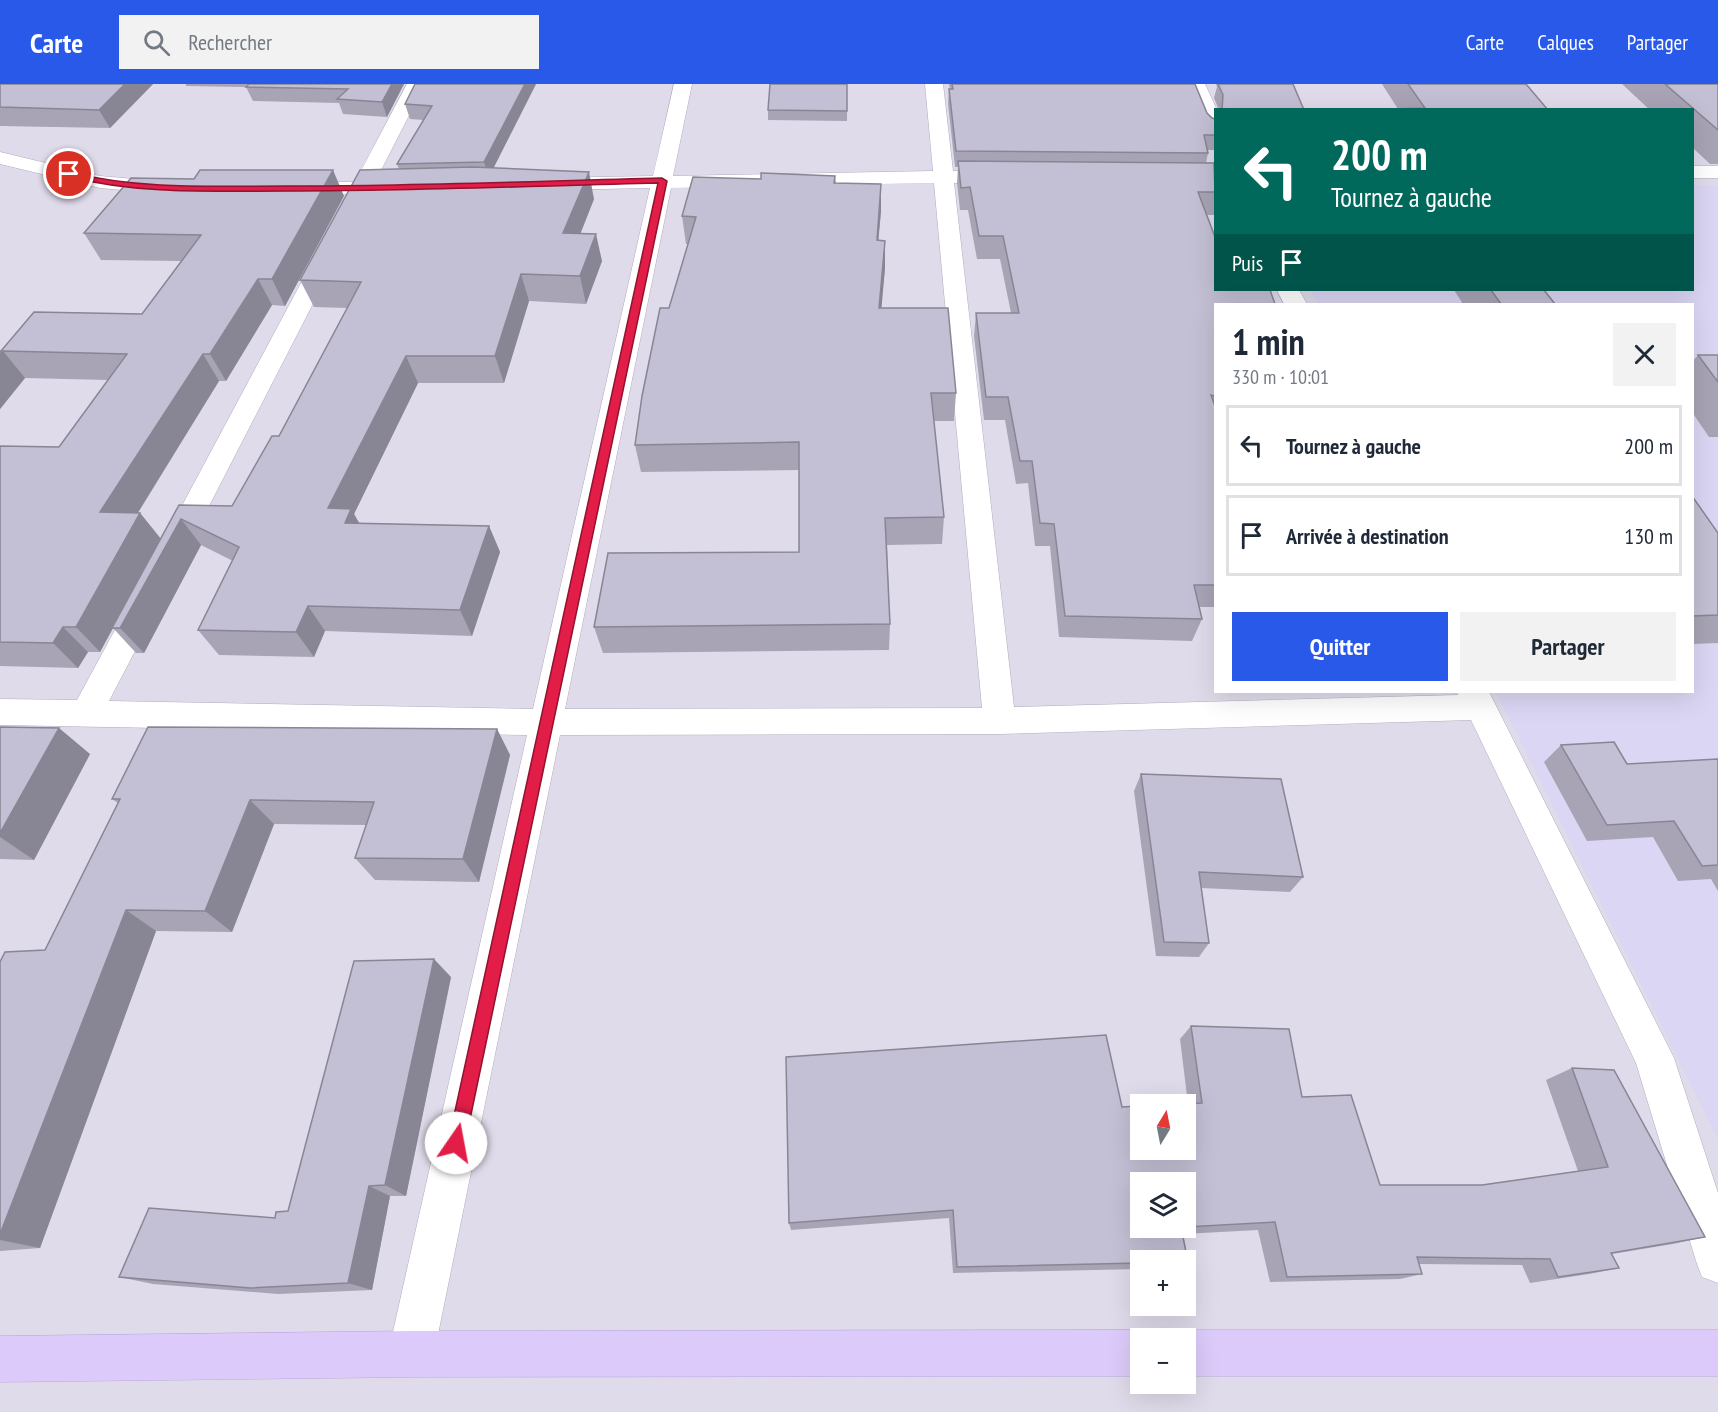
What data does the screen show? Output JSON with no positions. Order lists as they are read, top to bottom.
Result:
{
  "north": "top",
  "page": {
    "header": "Carte",
    "search": "Rechercher",
    "nav": ["Carte", "Calques", "Partager"],
    "turn": ["200 m", "Tournez à gauche"],
    "then": "Puis",
    "heading": ["1 min", "330 m · 10:01"],
    "list": [
      {
        "name": "Tournez à gauche",
        "value": "200 m"
      },
      {
        "name": "Arrivée à destination",
        "value": "130 m"
      }
    ],
    "buttons": ["Quitter", "Partager"],
    "map_buttons": ["+", "−"]
  }
}
